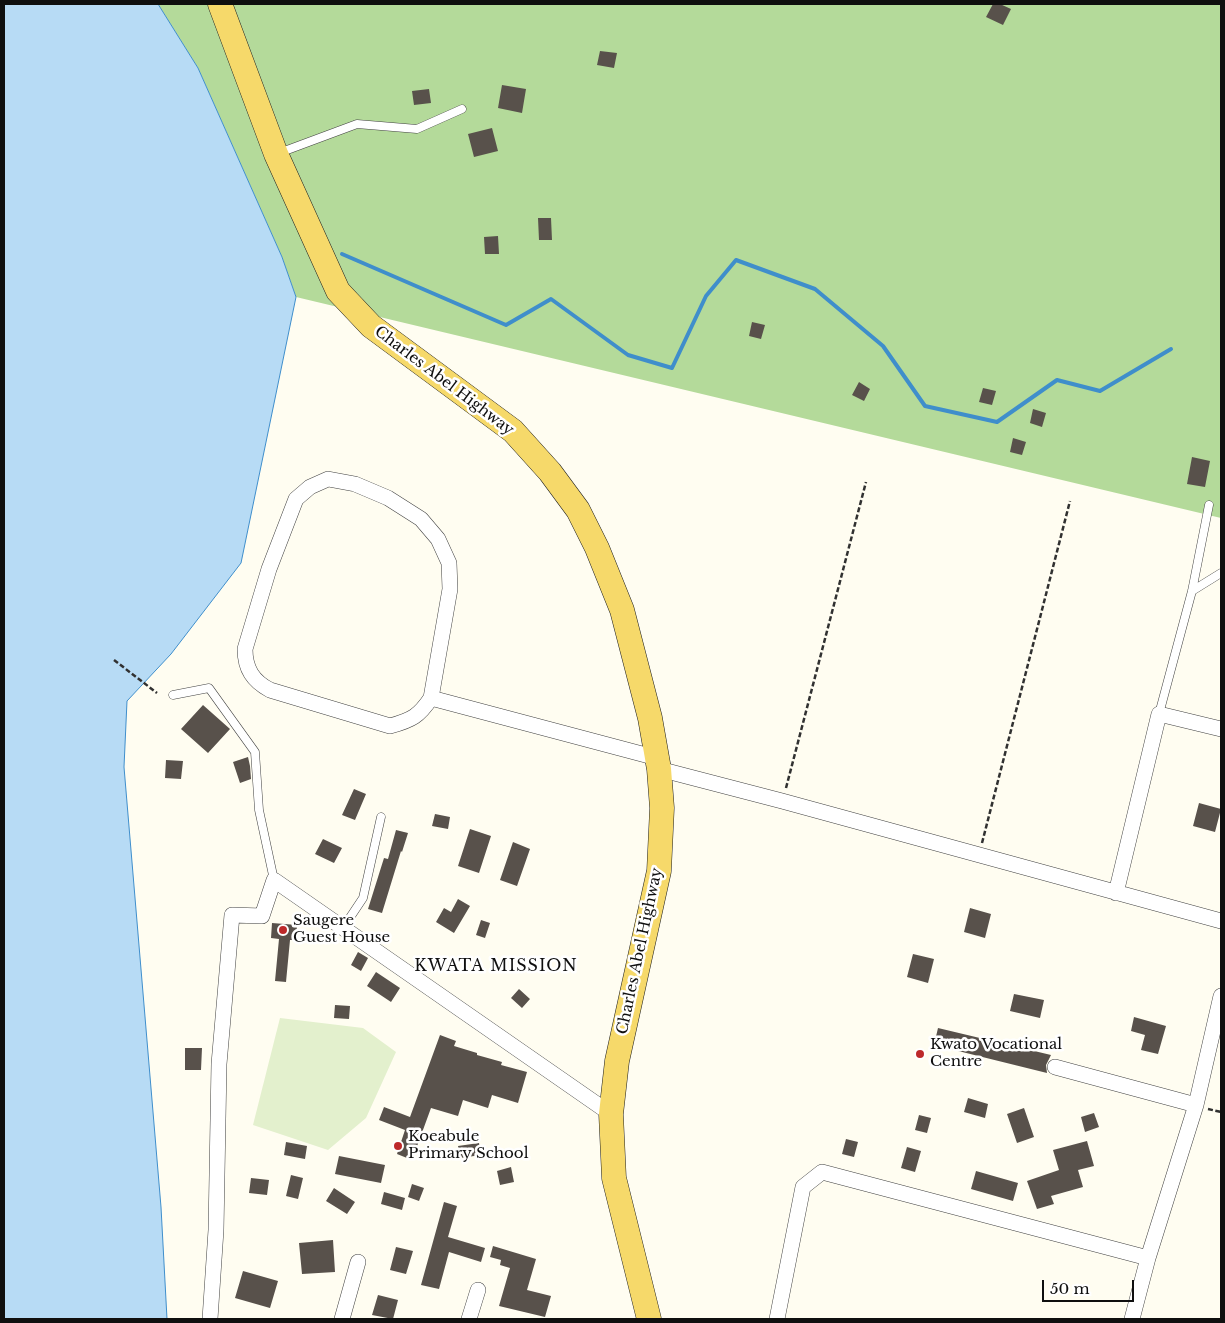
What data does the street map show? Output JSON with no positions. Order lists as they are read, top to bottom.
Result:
{
  "streets": {
    "main road": ["Charles Abel Highway"]
  },
  "districts": ["KWATA MISSION"],
  "places": ["Saugere Guest House", "Kwato Vocational Centre", "Koeabule Primary School"],
  "scale_bar": "50 m"
}
